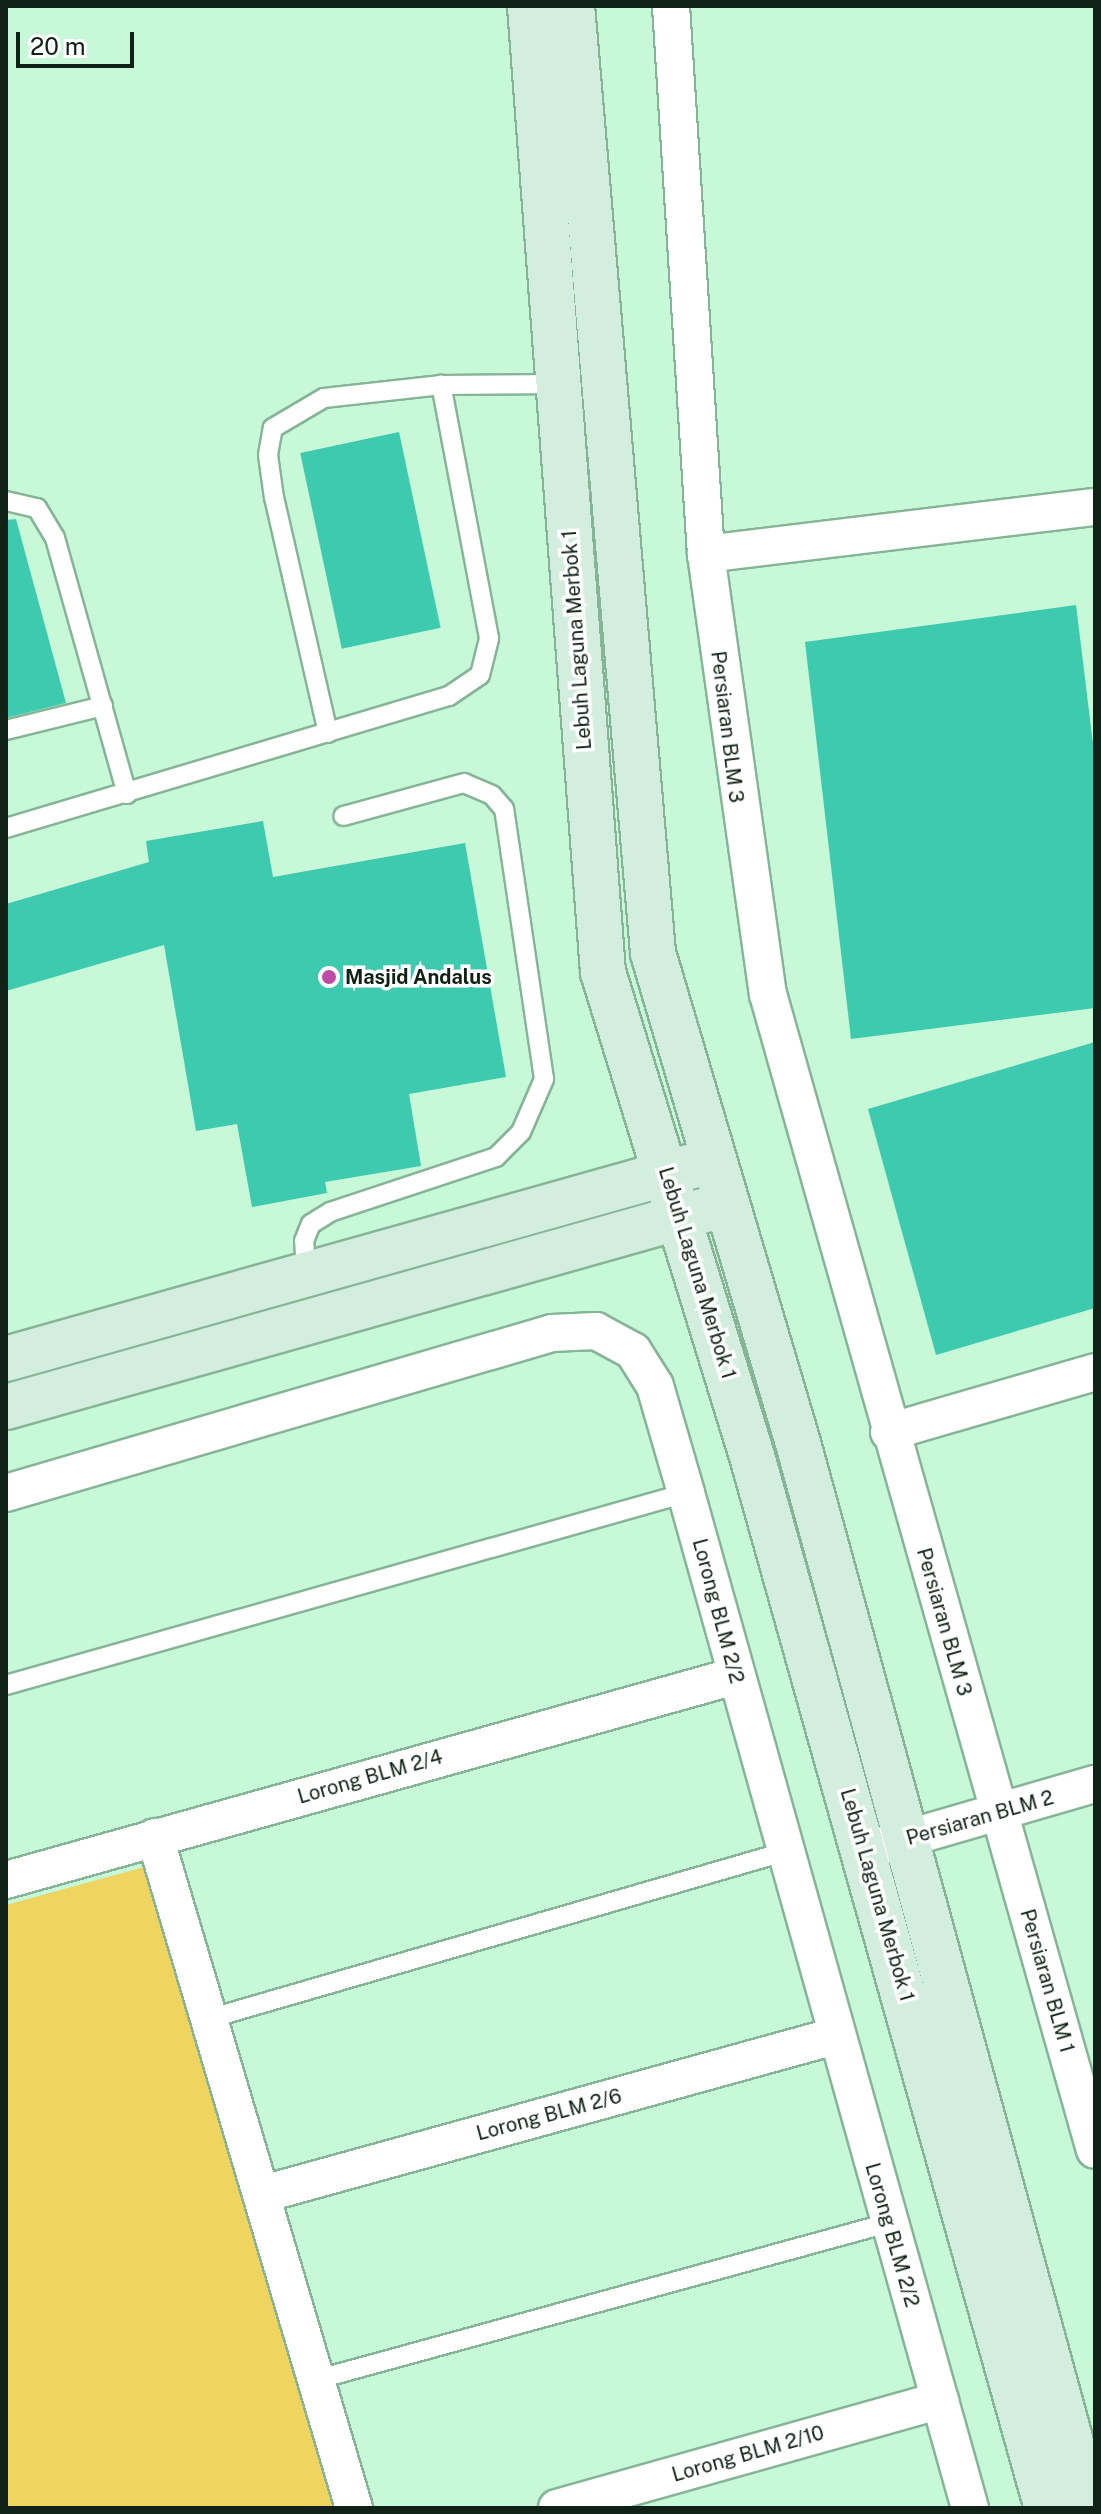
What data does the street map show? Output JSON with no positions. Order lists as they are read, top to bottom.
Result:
{
  "streets": {
    "street": [
      "Lebuh Laguna Merbok 1",
      "Persiaran BLM 3",
      "Lorong BLM 2/2",
      "Lorong BLM 2/4",
      "Persiaran BLM 2",
      "Persiaran BLM 1",
      "Lorong BLM 2/6",
      "Lorong BLM 2/10"
    ]
  },
  "crossings": [
    ["Lebuh Laguna Merbok 1", "Persiaran BLM 2"],
    ["Persiaran BLM 3", "Persiaran BLM 2"],
    ["Persiaran BLM 3", "Persiaran BLM 1"],
    ["Lorong BLM 2/2", "Lorong BLM 2/4"],
    ["Lorong BLM 2/2", "Lorong BLM 2/6"],
    ["Lorong BLM 2/2", "Lorong BLM 2/10"],
    ["Persiaran BLM 2", "Persiaran BLM 1"]
  ],
  "places": ["Masjid Andalus"],
  "scale_bar": "20 m"
}
